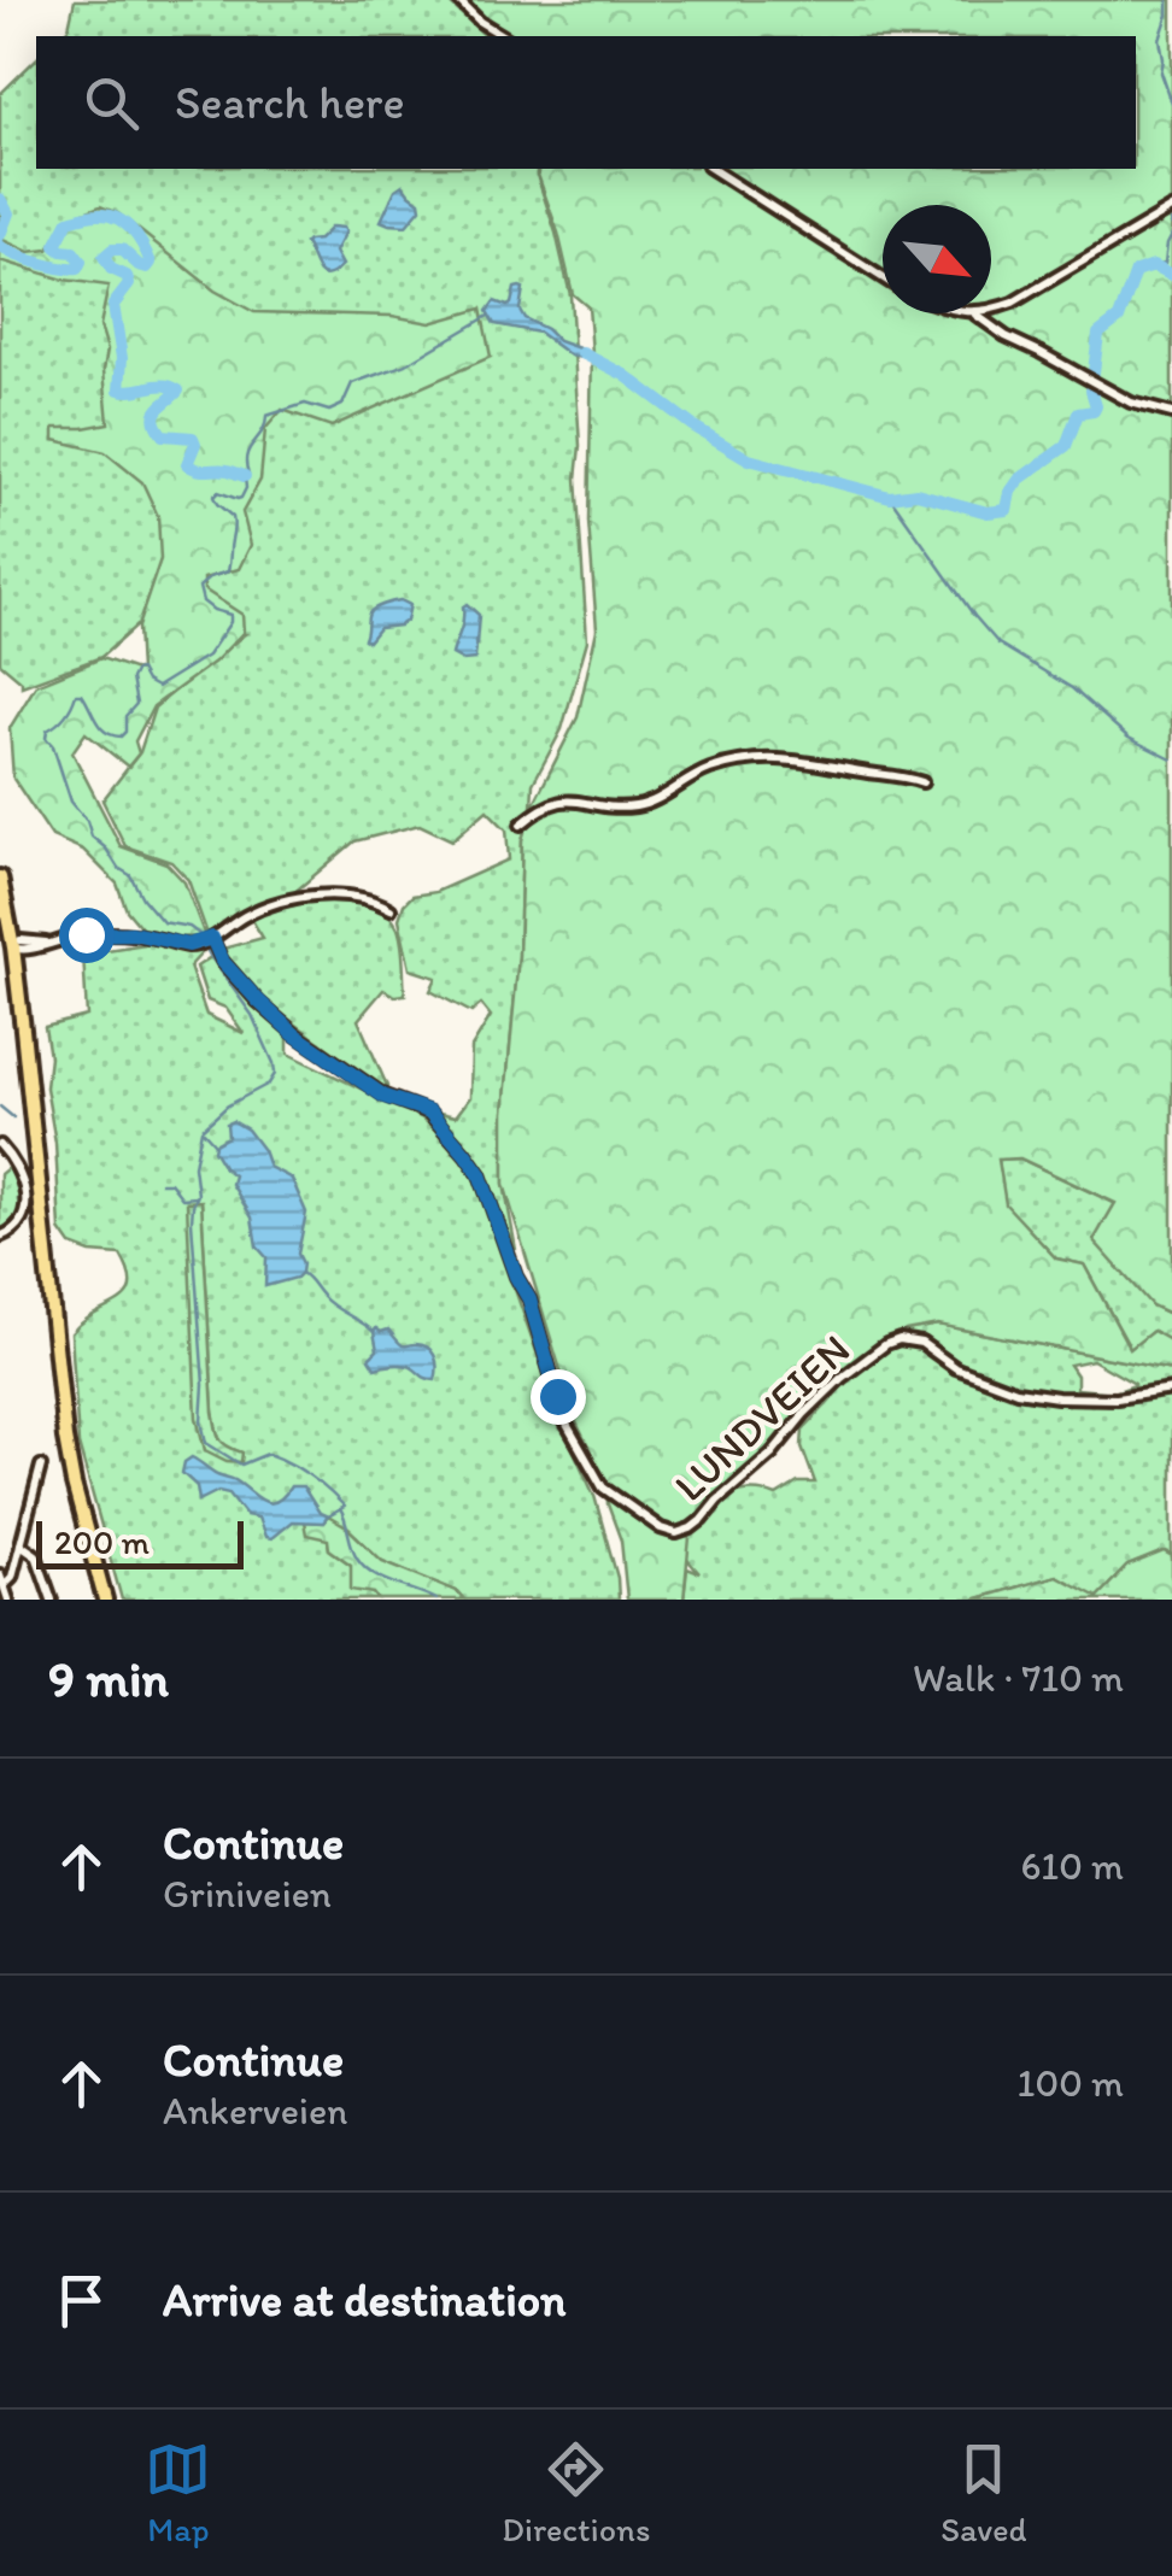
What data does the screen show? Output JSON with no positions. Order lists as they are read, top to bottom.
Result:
{
  "streets": {
    "street": ["LUNDVEIEN"]
  },
  "scale_bar": "200 m",
  "north": "bottom right",
  "page": {
    "search": "Search here",
    "scale": "200 m",
    "heading": ["9 min", "Walk · 710 m"],
    "list": [
      ["Continue", "Griniveien", "610 m"],
      ["Continue", "Ankerveien", "100 m"],
      "Arrive at destination"
    ],
    "nav": ["Map", "Directions", "Saved"]
  }
}
